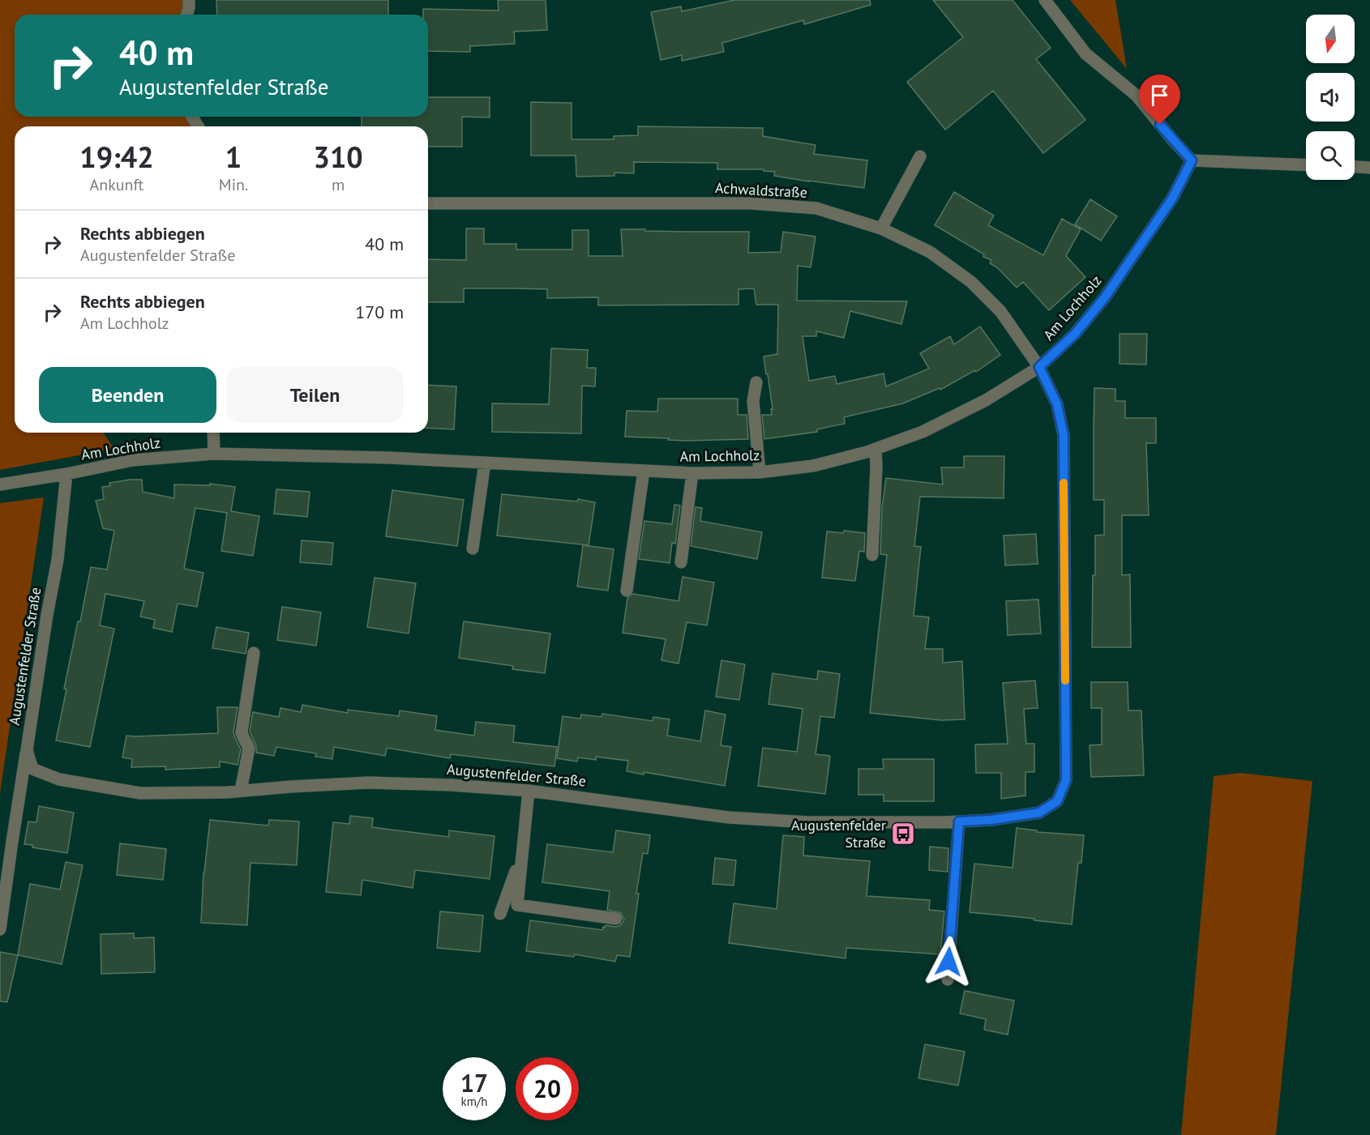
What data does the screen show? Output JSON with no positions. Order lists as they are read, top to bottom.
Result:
{
  "streets": {
    "street": ["Achwaldstraße", "Am Lochholz", "Augustenfelder Straße"]
  },
  "crossings": [
    ["Achwaldstraße", "Am Lochholz"],
    ["Achwaldstraße", "Augustenfelder Straße"],
    ["Am Lochholz", "Augustenfelder Straße"]
  ],
  "places": {
    "bus stop": ["Augustenfelder Straße"]
  },
  "north": "bottom",
  "page": {
    "turn": ["40 m", "Augustenfelder Straße"],
    "eta": [
      "19:42",
      "Ankunft",
      "1",
      "Min.",
      "310",
      "m"
    ],
    "list": [
      {
        "name": "Rechts abbiegen",
        "note": "Augustenfelder Straße",
        "value": "40 m"
      },
      {
        "name": "Rechts abbiegen",
        "note": "Am Lochholz",
        "value": "170 m"
      }
    ],
    "buttons": ["Beenden", "Teilen"],
    "speed": "17 km/h",
    "limit": "20"
  }
}
